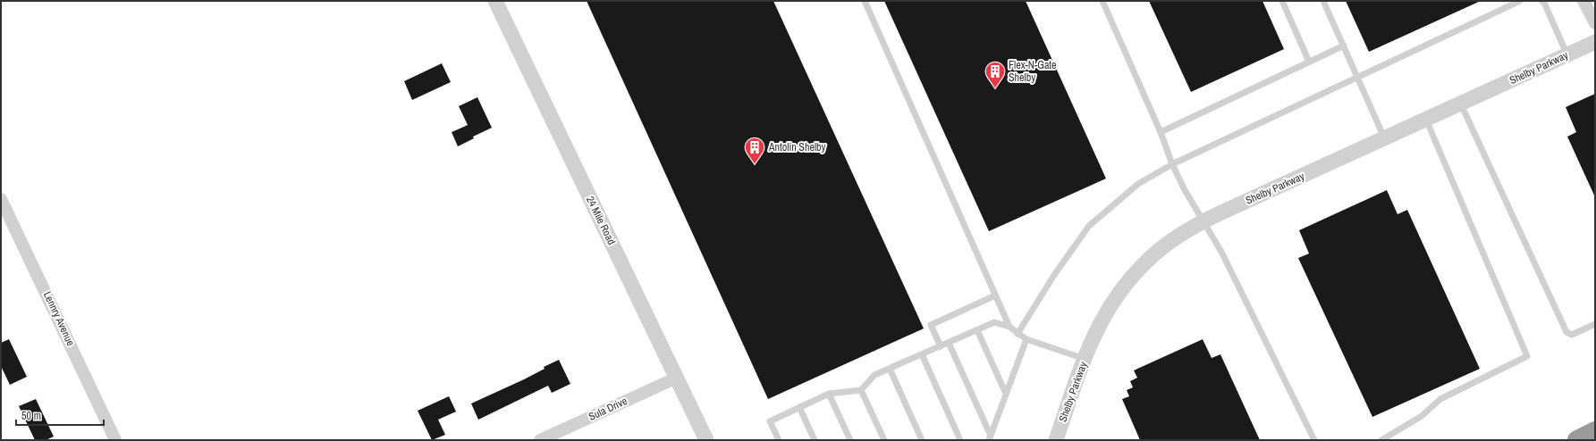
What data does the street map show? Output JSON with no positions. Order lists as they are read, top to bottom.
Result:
{
  "streets": {
    "street": [
      "Shelby Parkway",
      "24 Mile Road",
      "Lennry Avenue",
      "Sula Drive"
    ]
  },
  "crossings": [
    ["24 Mile Road", "Sula Drive"]
  ],
  "places": {
    "building": ["Flex-N-Gate Shelby", "Antolin Shelby"]
  },
  "scale_bar": "50 m"
}
